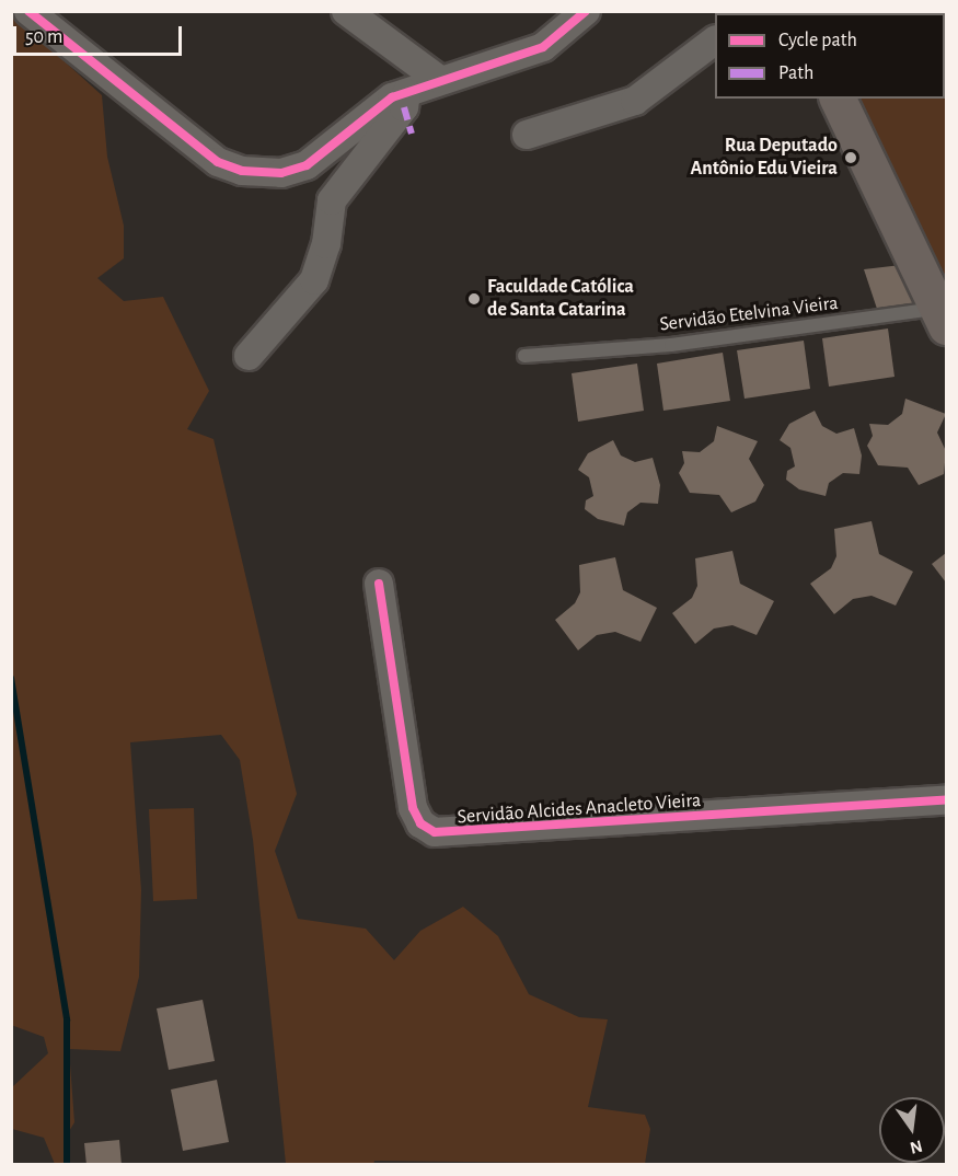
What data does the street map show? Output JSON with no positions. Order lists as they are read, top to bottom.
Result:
{
  "streets": {
    "street": ["Servidão Alcides Anacleto Vieira"],
    "lane": ["Servidão Etelvina Vieira"]
  },
  "places": ["Rua Deputado Antônio Edu Vieira", "Faculdade Católica de Santa Catarina"],
  "legend": ["Cycle path", "Path"],
  "scale_bar": "50 m",
  "north": "bottom"
}
